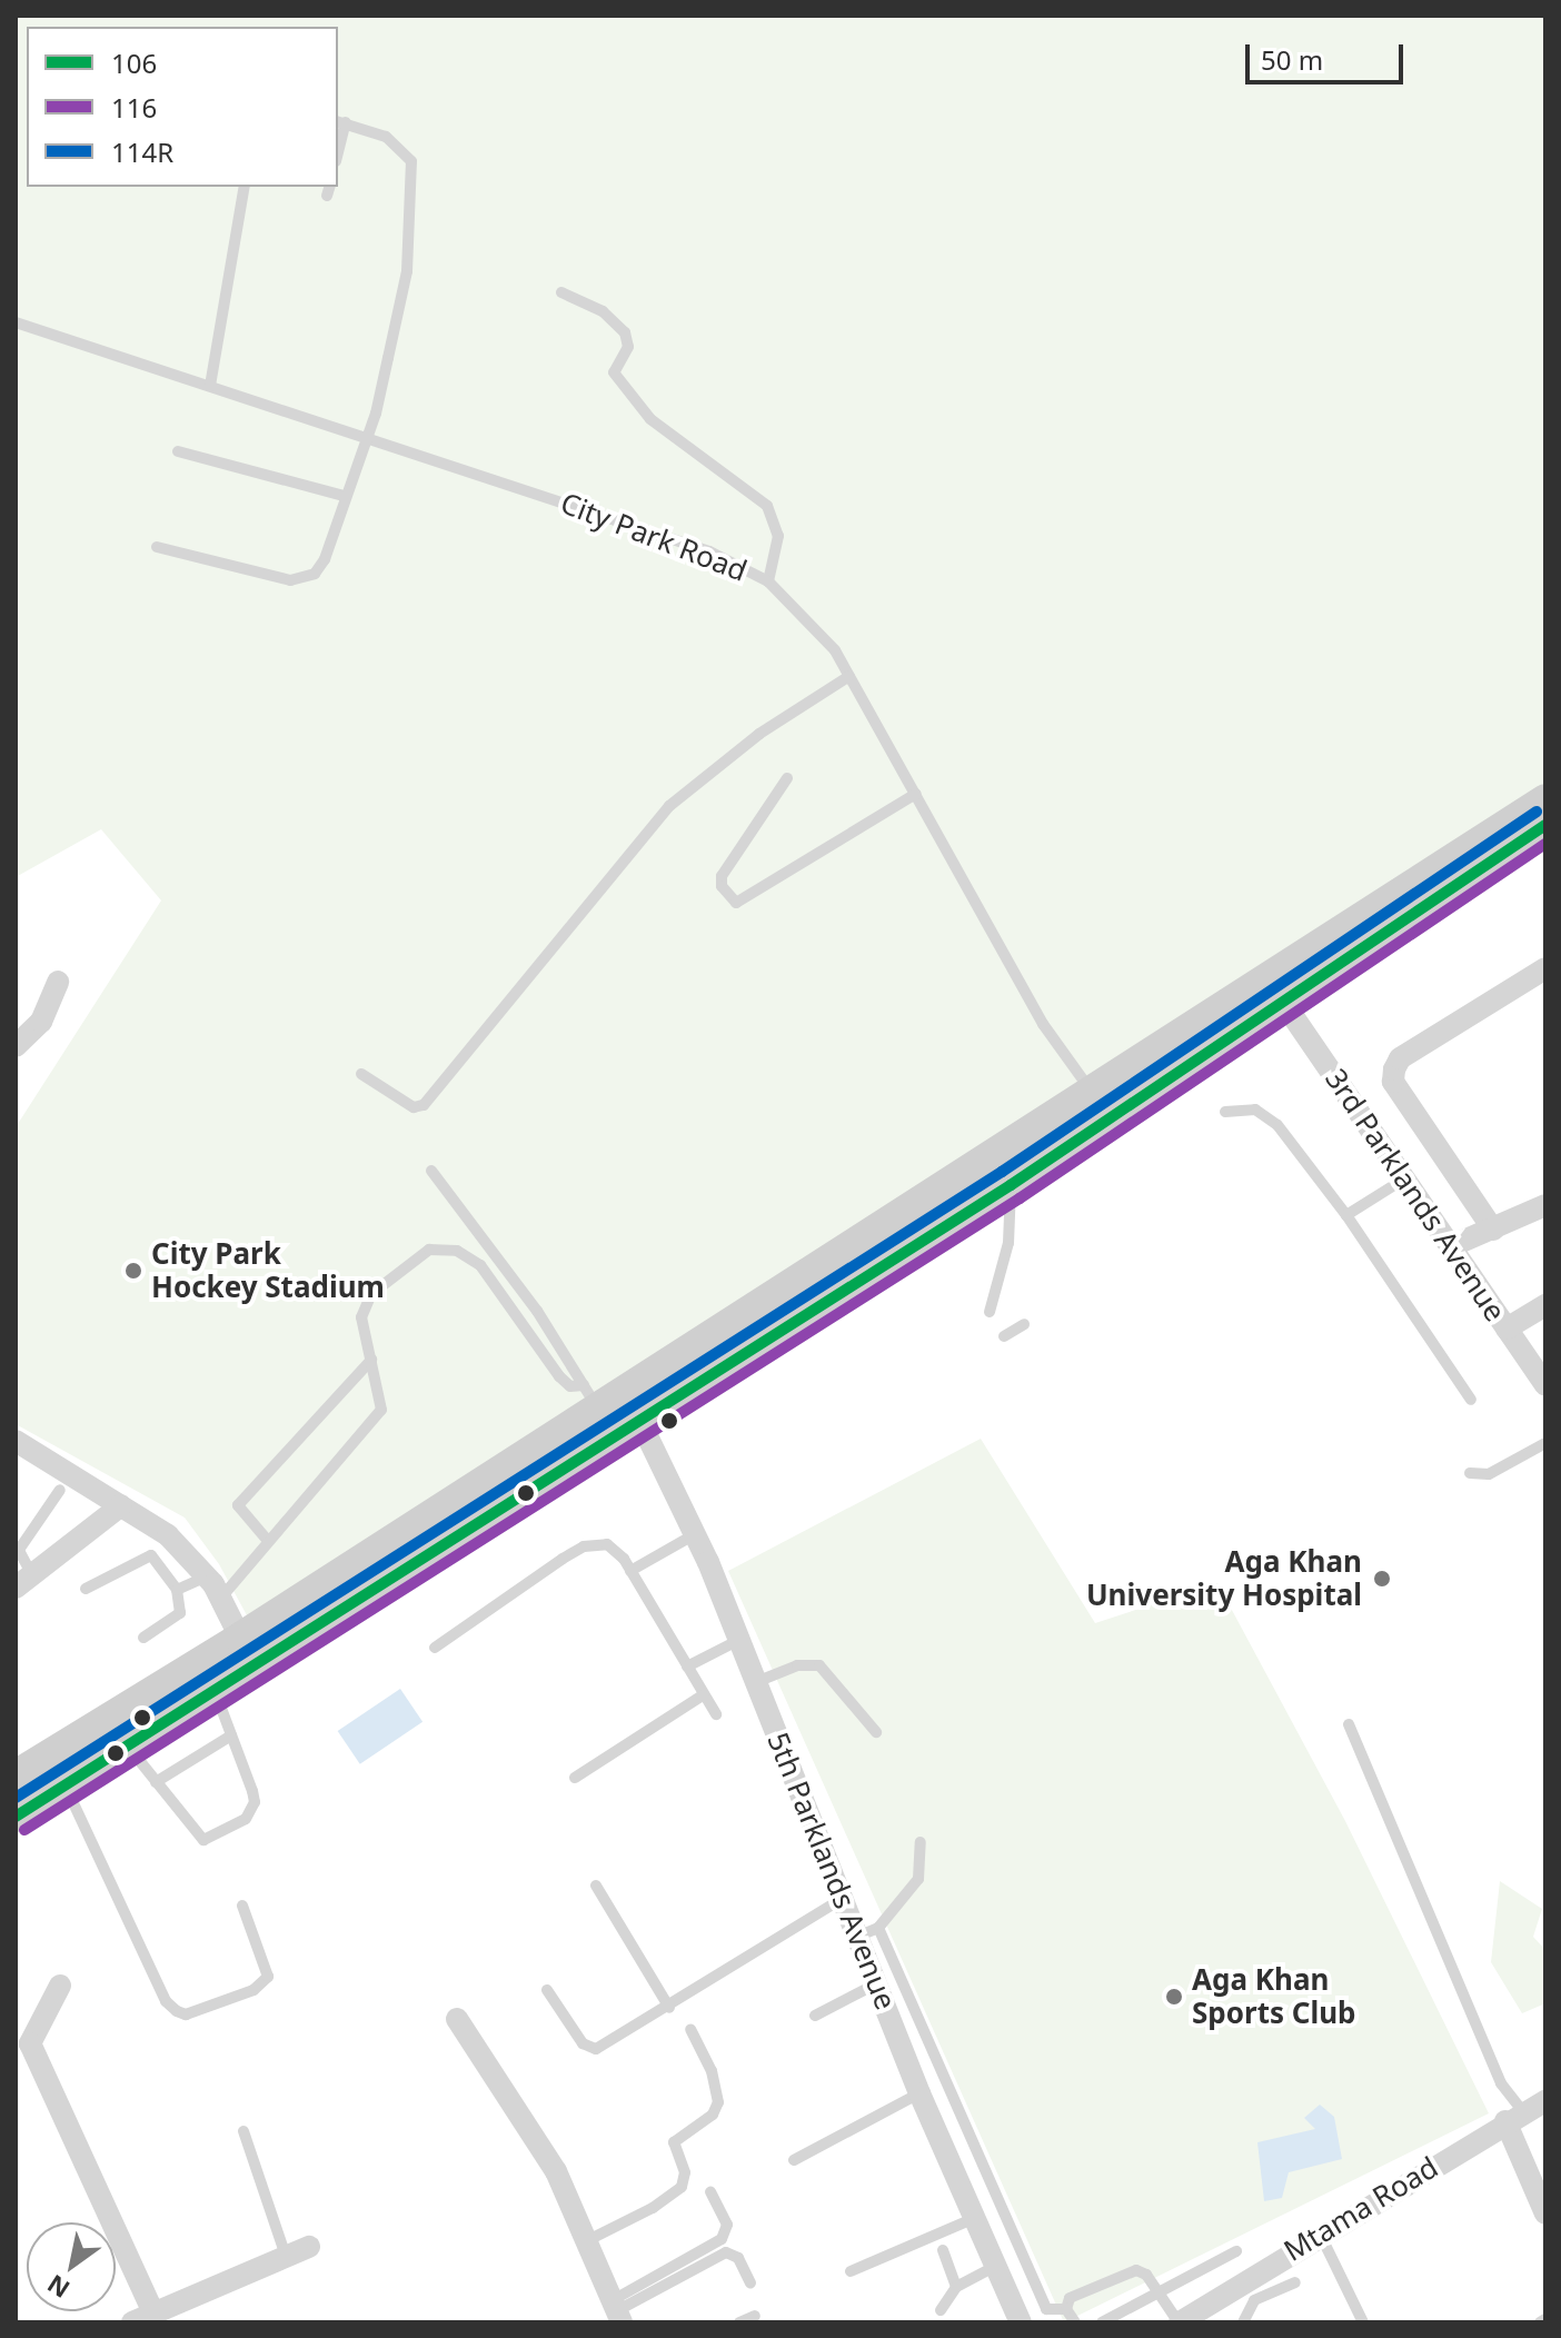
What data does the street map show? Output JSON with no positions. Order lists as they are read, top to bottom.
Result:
{
  "streets": {
    "street": ["3rd Parklands Avenue", "5th Parklands Avenue", "Mtama Road"],
    "lane": ["City Park Road"]
  },
  "places": ["City Park Hockey Stadium", "Aga Khan University Hospital", "Aga Khan Sports Club"],
  "lines": ["transit line 114R", "transit line 106", "transit line 116"],
  "legend": ["106", "116", "114R"],
  "scale_bar": "50 m",
  "north": "bottom left"
}
